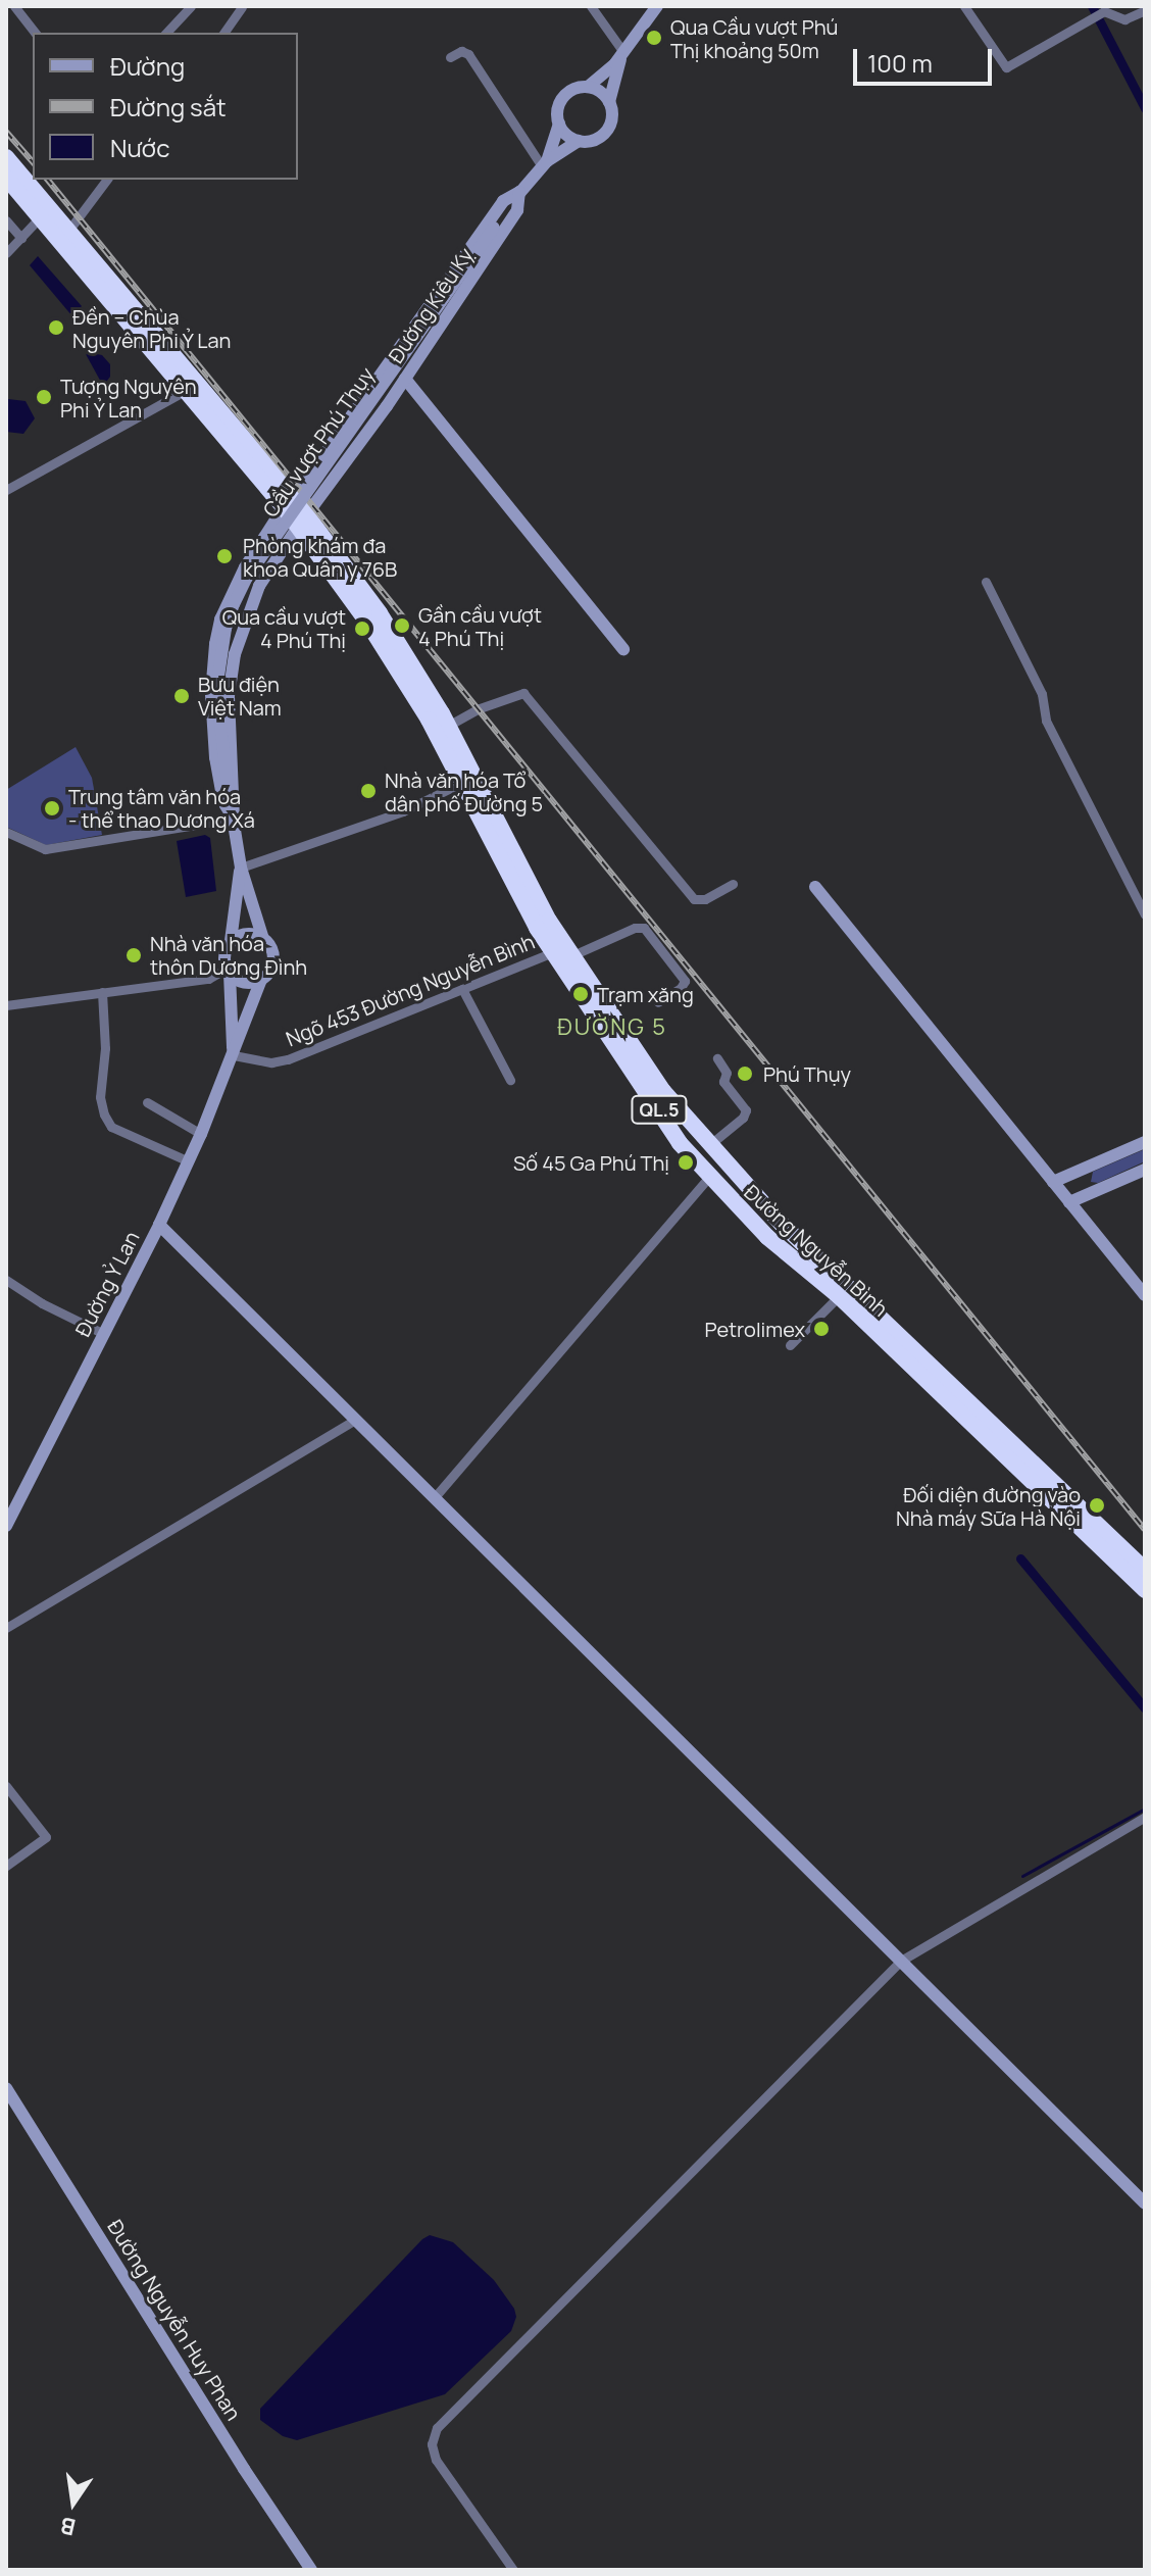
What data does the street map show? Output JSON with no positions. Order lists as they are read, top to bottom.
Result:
{
  "streets": {
    "highway": ["QL.5", "Đường Nguyễn Bình"],
    "main road": [
      "Đường Kiêu Kỵ",
      "Cầu vượt Phú Thụy",
      "Đường Ỷ Lan",
      "Đường Nguyễn Huy Phan"
    ],
    "street": ["Ngõ 453 Đường Nguyễn Bình"]
  },
  "crossings": [
    ["Đường Kiêu Kỵ", "Cầu vượt Phú Thụy"],
    ["Đường Kiêu Kỵ", "Đường Nguyễn Bình"],
    ["Ngõ 453 Đường Nguyễn Bình", "Đường Nguyễn Bình"],
    ["Ngõ 453 Đường Nguyễn Bình", "Đường Ỷ Lan"]
  ],
  "districts": ["ĐƯỜNG 5"],
  "places": [
    "Qua Cầu vượt Phú Thị khoảng 50m",
    "Đền – Chùa Nguyên Phi Ỷ Lan",
    "Tượng Nguyên Phi Ỷ Lan",
    "Phòng khám đa khoa Quân y 76B",
    "Gần cầu vượt 4 Phú Thị",
    "Qua cầu vượt 4 Phú Thị",
    "Bưu điện Việt Nam",
    "Nhà văn hóa Tổ dân phố Đường 5",
    "Trung tâm văn hóa - thể thao Dương Xá",
    "Nhà văn hóa thôn Dương Đình",
    "Trạm xăng",
    "Phú Thụy",
    "Số 45 Ga Phú Thị",
    "Petrolimex",
    "Đối diện đường vào Nhà máy Sữa Hà Nội"
  ],
  "legend": ["Đường", "Đường sắt", "Nước"],
  "scale_bar": "100 m",
  "north": "bottom"
}
